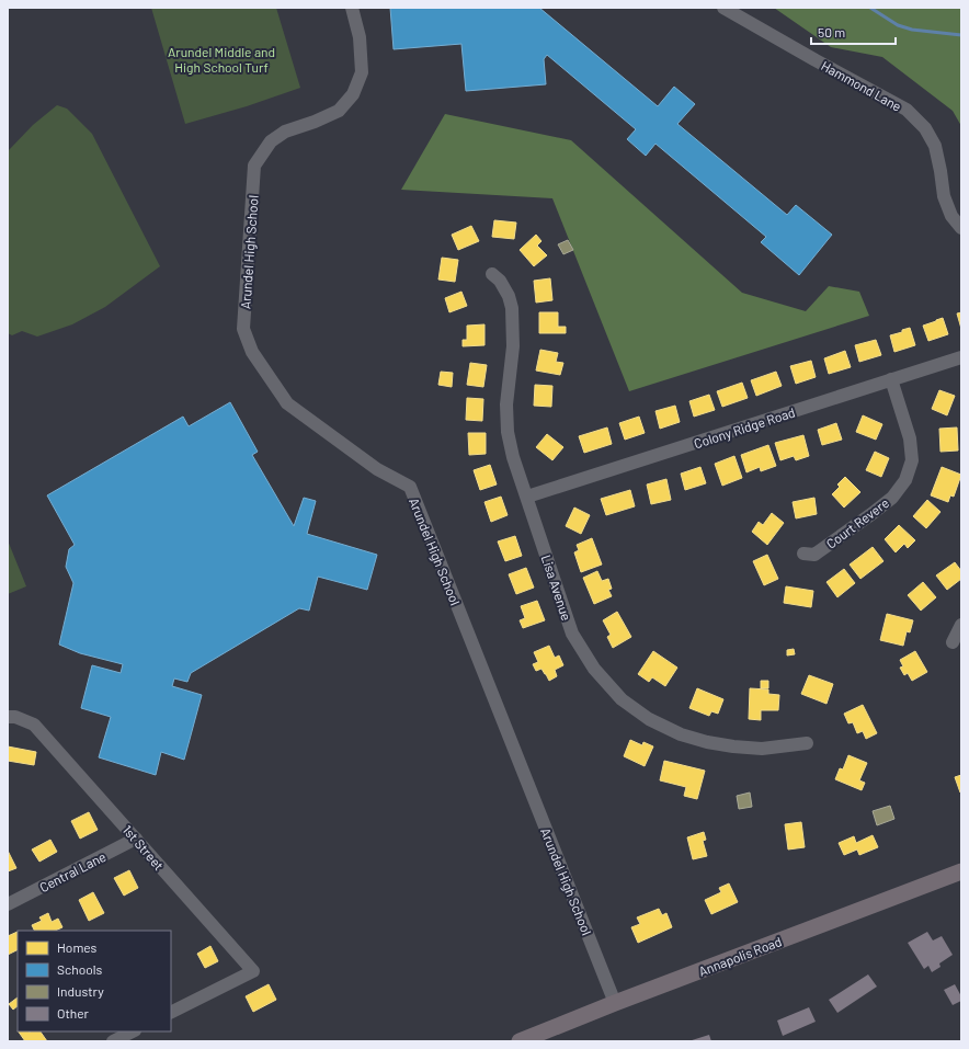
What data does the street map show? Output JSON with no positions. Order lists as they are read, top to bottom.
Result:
{
  "streets": {
    "main road": ["Annapolis Road"],
    "street": [
      "Hammond Lane",
      "Arundel High School",
      "Colony Ridge Road",
      "Court Revere",
      "Lisa Avenue",
      "1st Street",
      "Central Lane"
    ]
  },
  "crossings": [
    ["Arundel High School", "Annapolis Road"],
    ["Colony Ridge Road", "Court Revere"],
    ["Colony Ridge Road", "Lisa Avenue"],
    ["1st Street", "Central Lane"]
  ],
  "parks": ["Arundel Middle and High School Turf"],
  "legend": [
    "Homes",
    "Schools",
    "Industry",
    "Other"
  ],
  "scale_bar": "50 m"
}
